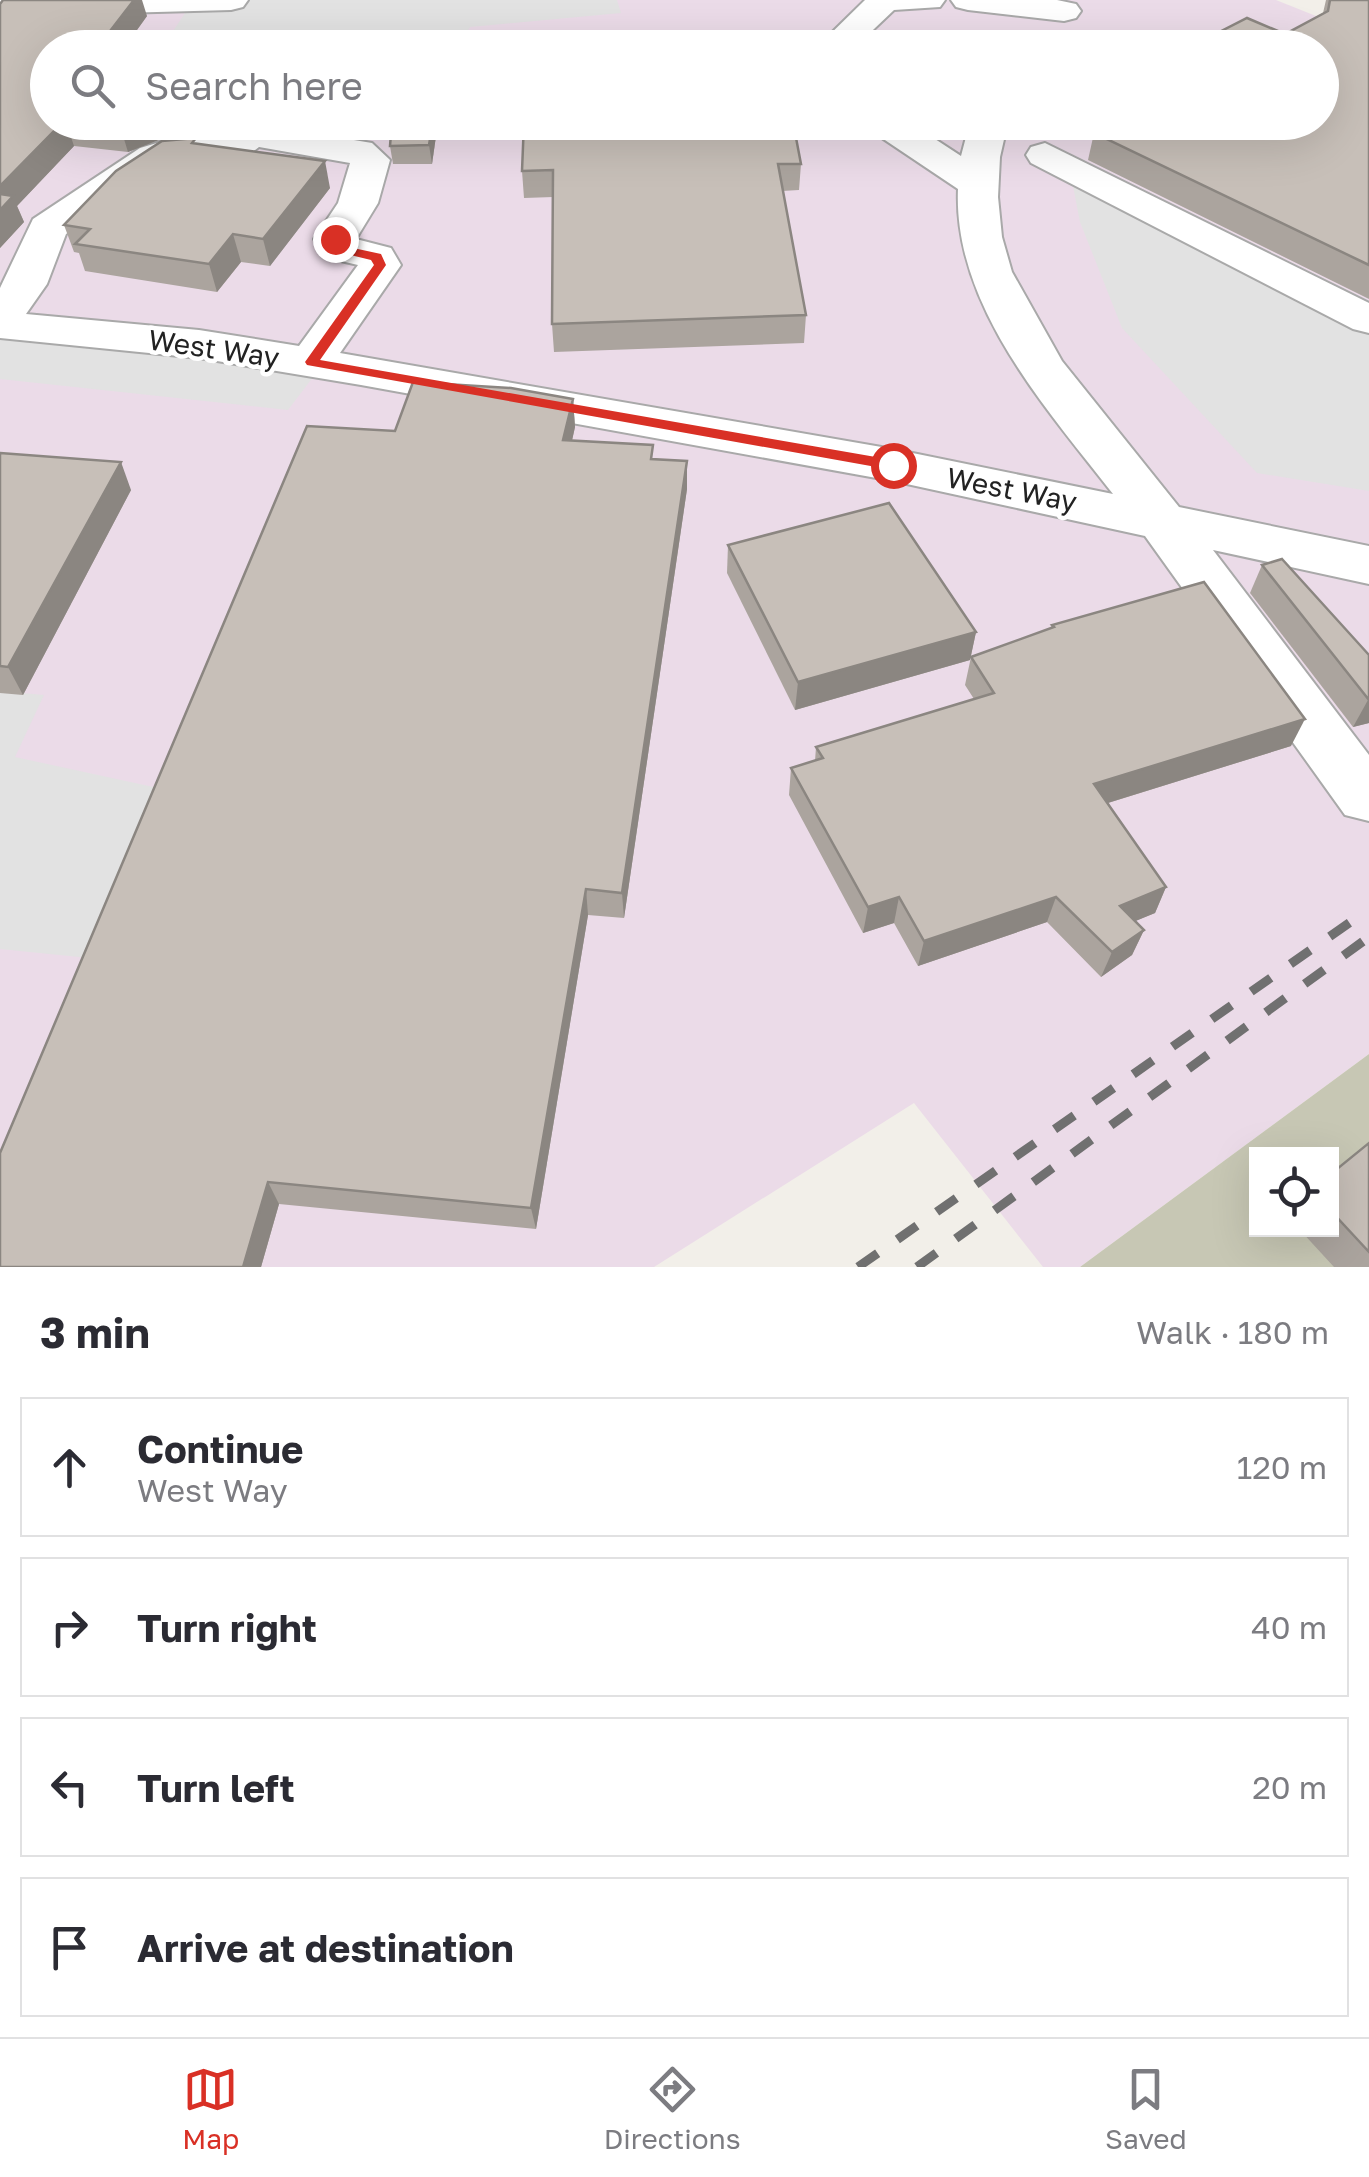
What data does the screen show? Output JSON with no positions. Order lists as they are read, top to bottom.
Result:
{
  "streets": {
    "lane": ["West Way"]
  },
  "page": {
    "search": "Search here",
    "heading": ["3 min", "Walk · 180 m"],
    "list": [
      ["Continue", "West Way", "120 m"],
      ["Turn right", "40 m"],
      ["Turn left", "20 m"],
      "Arrive at destination"
    ],
    "nav": ["Map", "Directions", "Saved"]
  }
}
